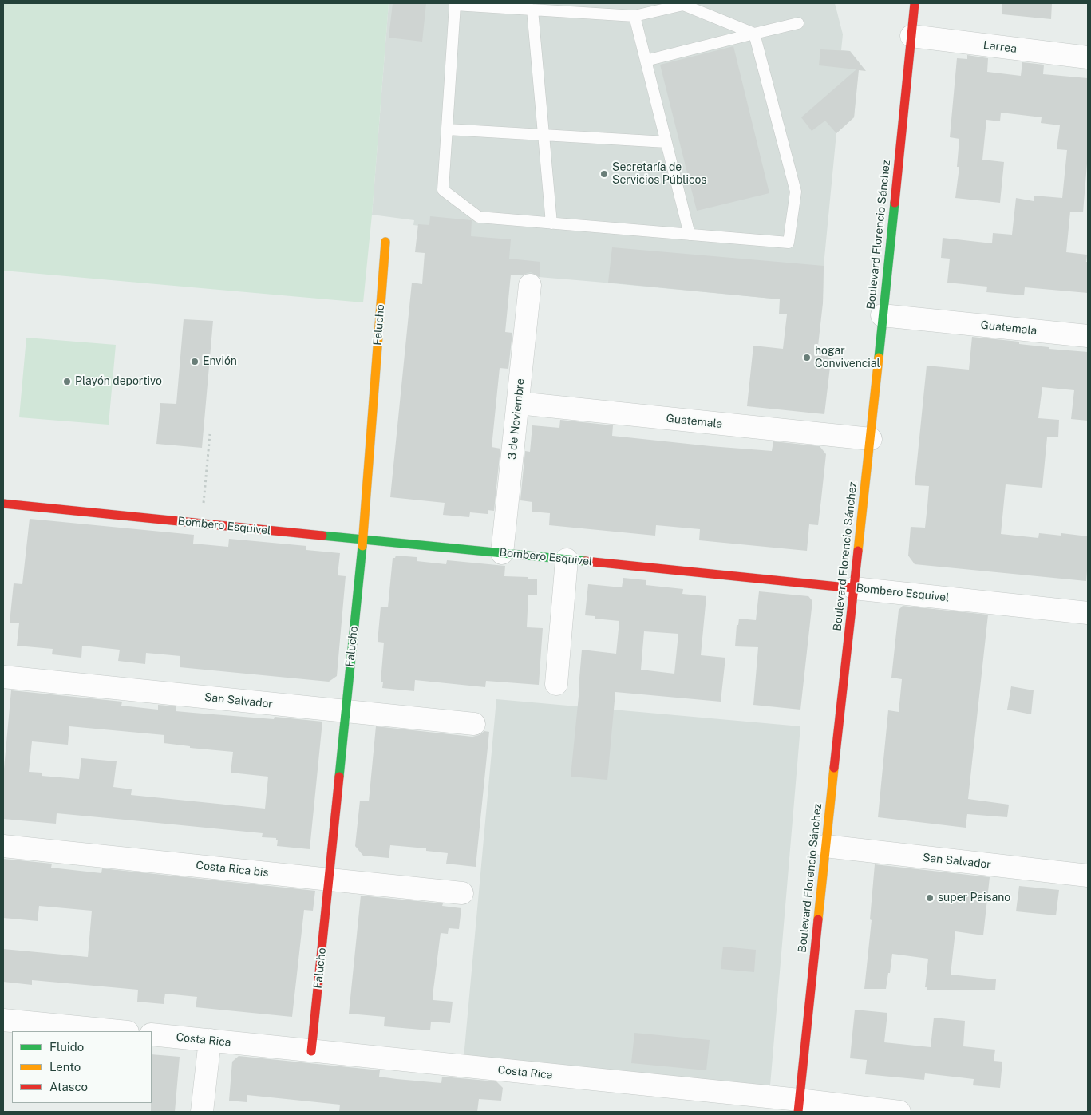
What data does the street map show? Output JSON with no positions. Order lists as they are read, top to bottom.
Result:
{
  "streets": {
    "street": [
      "Larrea",
      "Boulevard Florencio Sánchez",
      "Falucho",
      "Guatemala",
      "3 de Noviembre",
      "Bombero Esquivel",
      "San Salvador",
      "Costa Rica bis",
      "Costa Rica"
    ]
  },
  "crossings": [
    ["Larrea", "Boulevard Florencio Sánchez"],
    ["Boulevard Florencio Sánchez", "Guatemala"],
    ["Boulevard Florencio Sánchez", "Bombero Esquivel"],
    ["Boulevard Florencio Sánchez", "San Salvador"],
    ["Boulevard Florencio Sánchez", "Costa Rica"],
    ["Falucho", "Bombero Esquivel"],
    ["Falucho", "San Salvador"],
    ["Falucho", "Costa Rica bis"],
    ["Falucho", "Costa Rica"],
    ["Guatemala", "3 de Noviembre"],
    ["3 de Noviembre", "Bombero Esquivel"]
  ],
  "places": [
    "Secretaría de Servicios Públicos",
    "hogar Convivencial",
    "Envión",
    "Playón deportivo",
    "super Paisano"
  ],
  "legend": ["Fluido", "Lento", "Atasco"]
}
